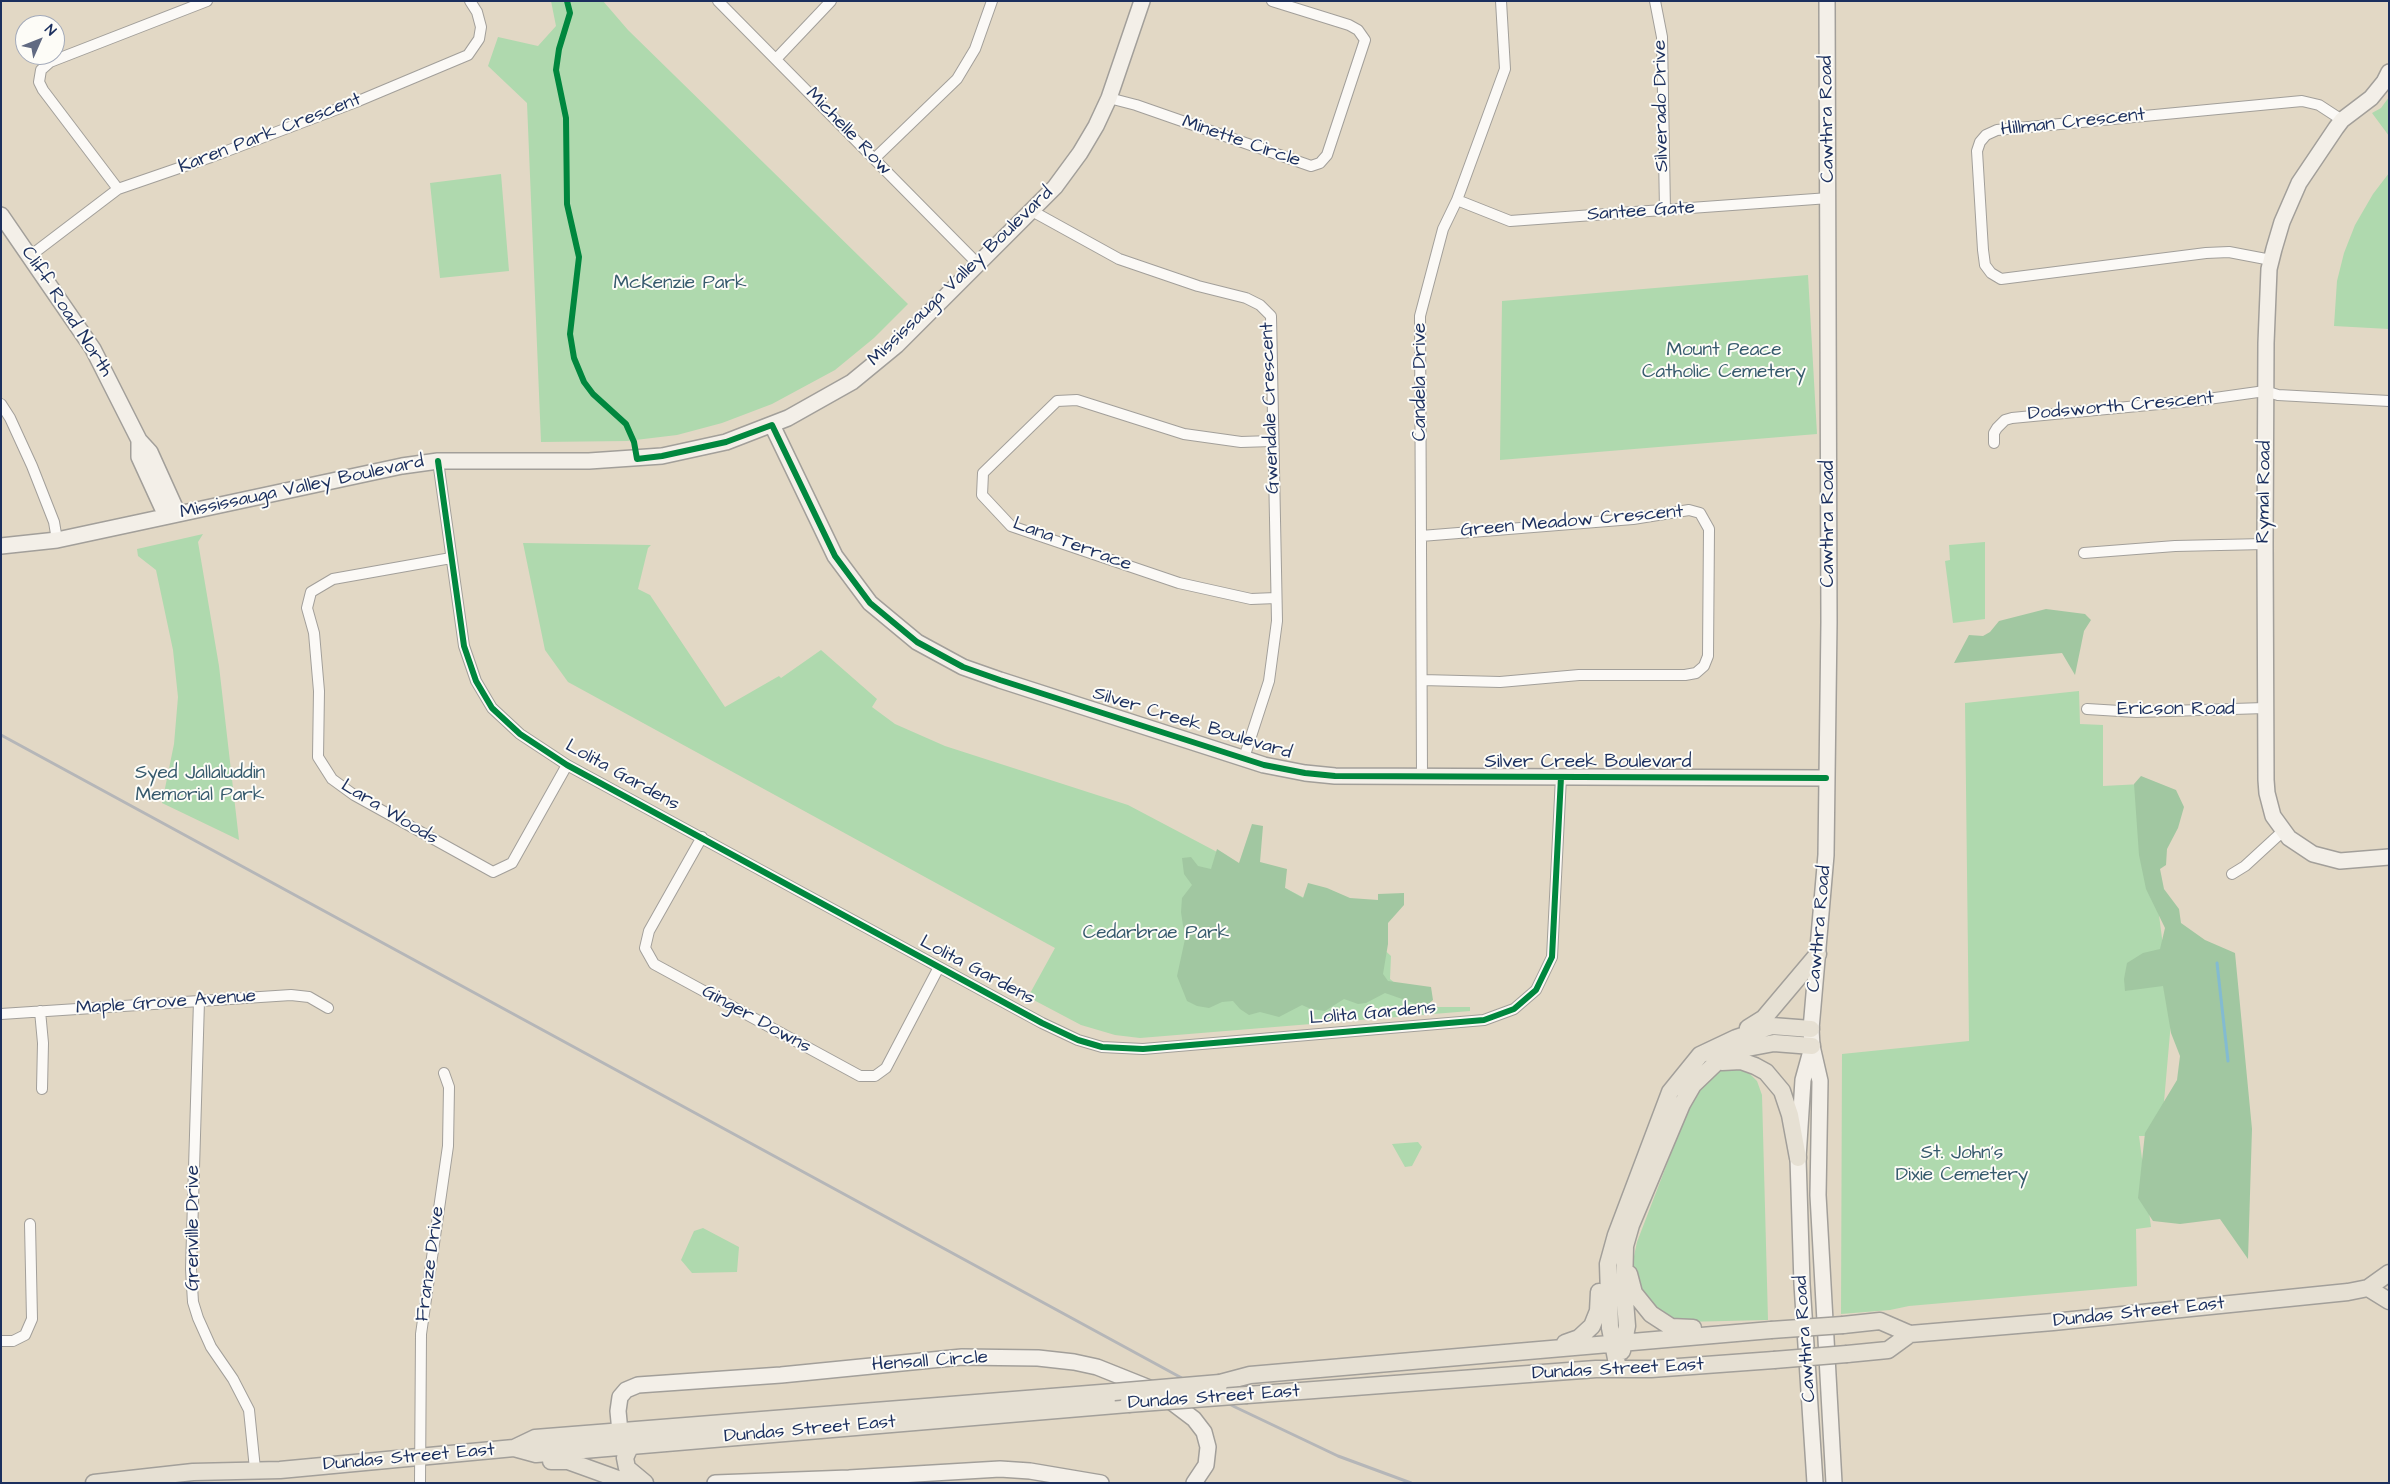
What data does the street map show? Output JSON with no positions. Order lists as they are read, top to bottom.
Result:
{
  "streets": {
    "main road": ["Dundas Street East"],
    "street": [
      "Silverado Drive",
      "Cawthra Road",
      "Hillman Crescent",
      "Michelle Row",
      "Karen Park Crescent",
      "Minette Circle",
      "Santee Gate",
      "Mississauga Valley Boulevard",
      "Cliff Road North",
      "Candela Drive",
      "Dodsworth Crescent",
      "Gwendale Crescent",
      "Rymal Road",
      "Green Meadow Crescent",
      "Lana Terrace",
      "Ericson Road",
      "Silver Creek Boulevard",
      "Lolita Gardens",
      "Lara Woods",
      "Maple Grove Avenue",
      "Ginger Downs",
      "Grenville Drive",
      "Franze Drive",
      "Hensall Circle"
    ]
  },
  "crossings": [
    ["Silverado Drive", "Santee Gate"],
    ["Cawthra Road", "Santee Gate"],
    ["Cawthra Road", "Silver Creek Boulevard"],
    ["Hillman Crescent", "Rymal Road"],
    ["Michelle Row", "Mississauga Valley Boulevard"],
    ["Karen Park Crescent", "Cliff Road North"],
    ["Minette Circle", "Mississauga Valley Boulevard"],
    ["Santee Gate", "Candela Drive"],
    ["Mississauga Valley Boulevard", "Cliff Road North"],
    ["Mississauga Valley Boulevard", "Gwendale Crescent"],
    ["Mississauga Valley Boulevard", "Silver Creek Boulevard"],
    ["Mississauga Valley Boulevard", "Lolita Gardens"],
    ["Candela Drive", "Green Meadow Crescent"],
    ["Candela Drive", "Silver Creek Boulevard"],
    ["Dodsworth Crescent", "Rymal Road"],
    ["Gwendale Crescent", "Lana Terrace"],
    ["Gwendale Crescent", "Silver Creek Boulevard"],
    ["Rymal Road", "Ericson Road"],
    ["Silver Creek Boulevard", "Lolita Gardens"],
    ["Lolita Gardens", "Lara Woods"],
    ["Lolita Gardens", "Ginger Downs"],
    ["Maple Grove Avenue", "Grenville Drive"],
    ["Grenville Drive", "Dundas Street East"],
    ["Franze Drive", "Dundas Street East"],
    ["Dundas Street East", "Hensall Circle"]
  ],
  "parks": [
    "McKenzie Park",
    "Mount Peace Catholic Cemetery",
    "Syed Jallaluddin Memorial Park",
    "Cedarbrae Park",
    "St. John’s Dixie Cemetery"
  ],
  "north": "top right"
}
